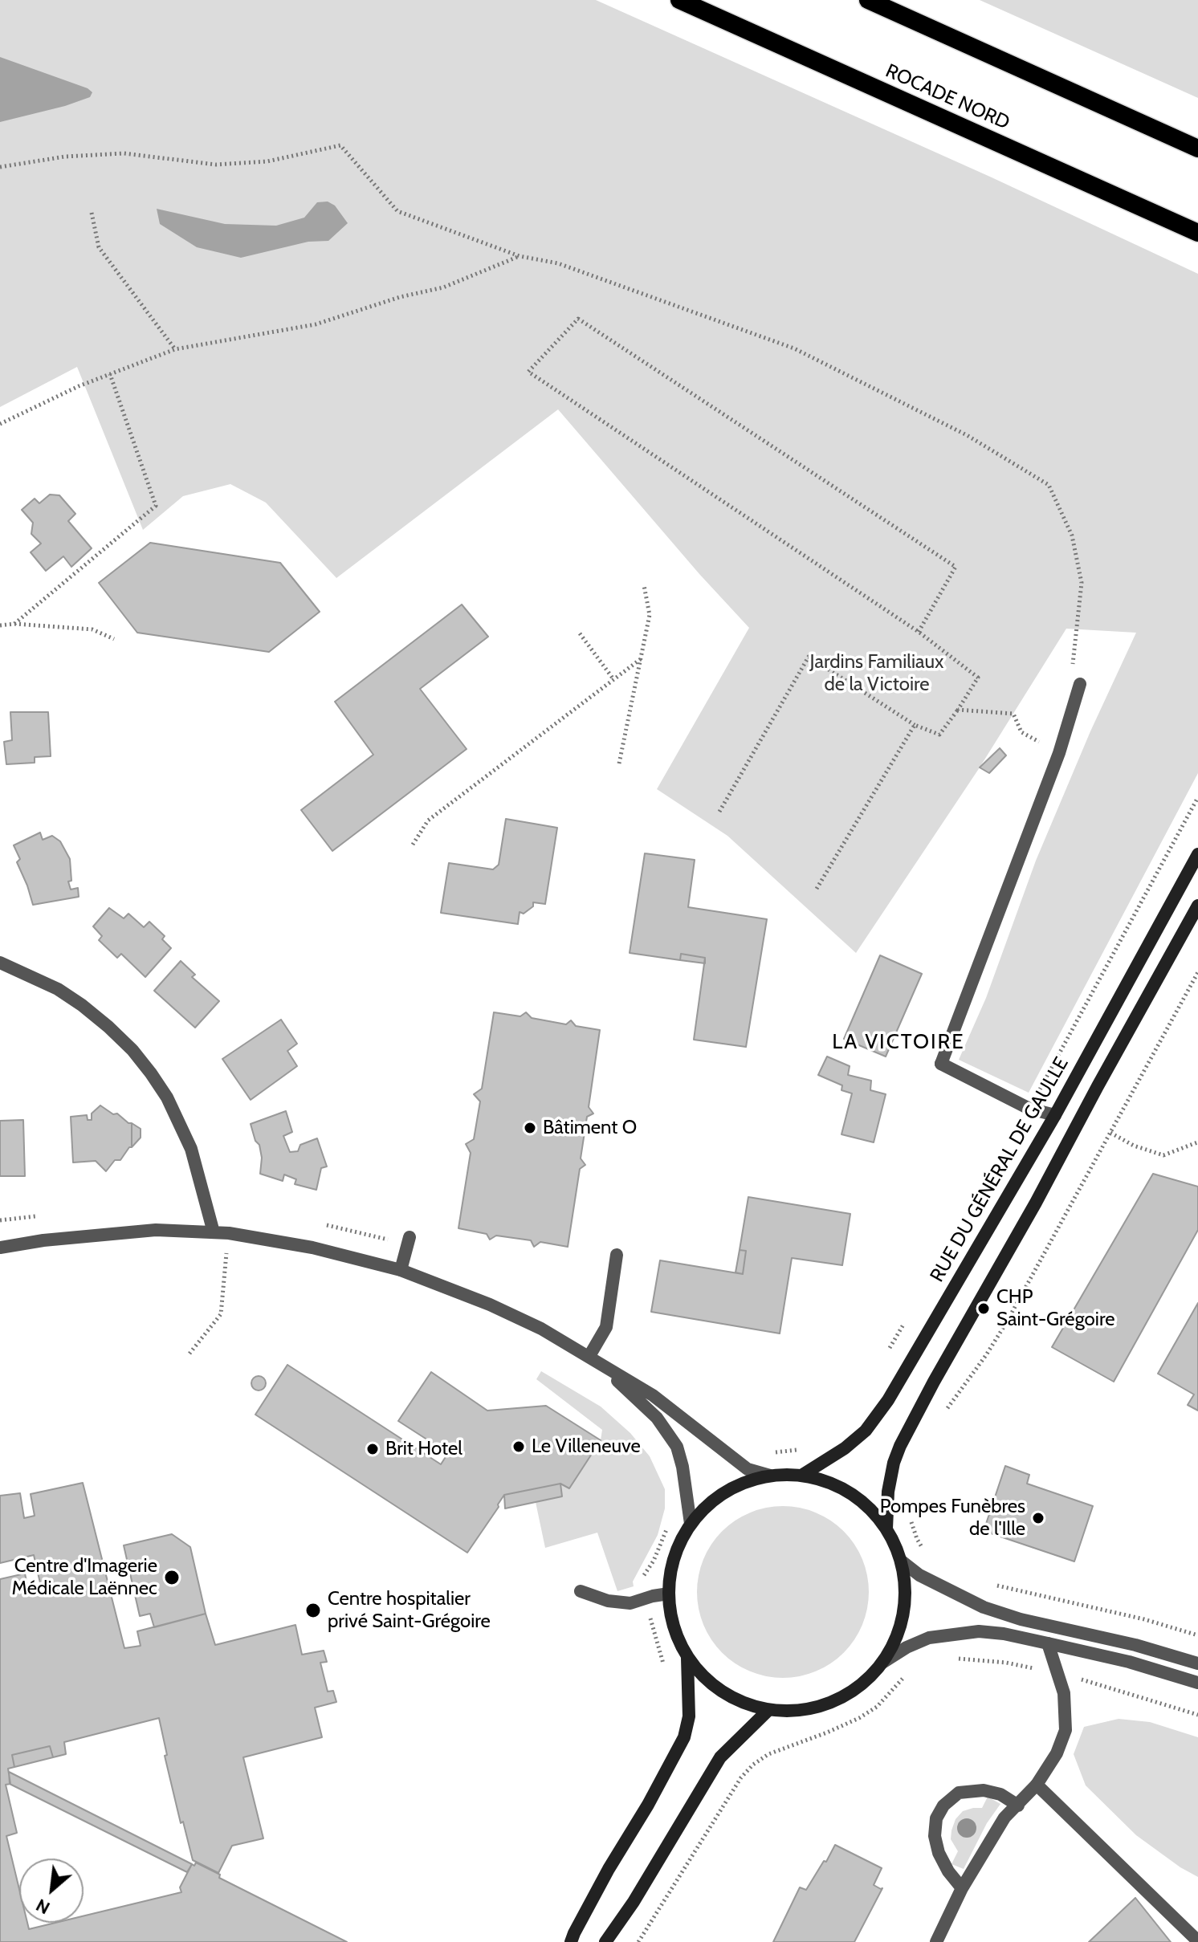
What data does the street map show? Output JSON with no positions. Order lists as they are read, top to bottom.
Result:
{
  "streets": {
    "highway": ["ROCADE NORD"],
    "main road": ["RUE DU GÉNÉRAL DE GAULLE"]
  },
  "districts": ["LA VICTOIRE"],
  "parks": ["Jardins Familiaux de la Victoire"],
  "places": [
    "Bâtiment O",
    "CHP Saint-Grégoire",
    "Le Villeneuve",
    "Brit Hotel",
    "Pompes Funèbres de l'Ille",
    "Centre d'Imagerie Médicale Laënnec",
    "Centre hospitalier privé Saint-Grégoire"
  ],
  "north": "bottom left"
}
